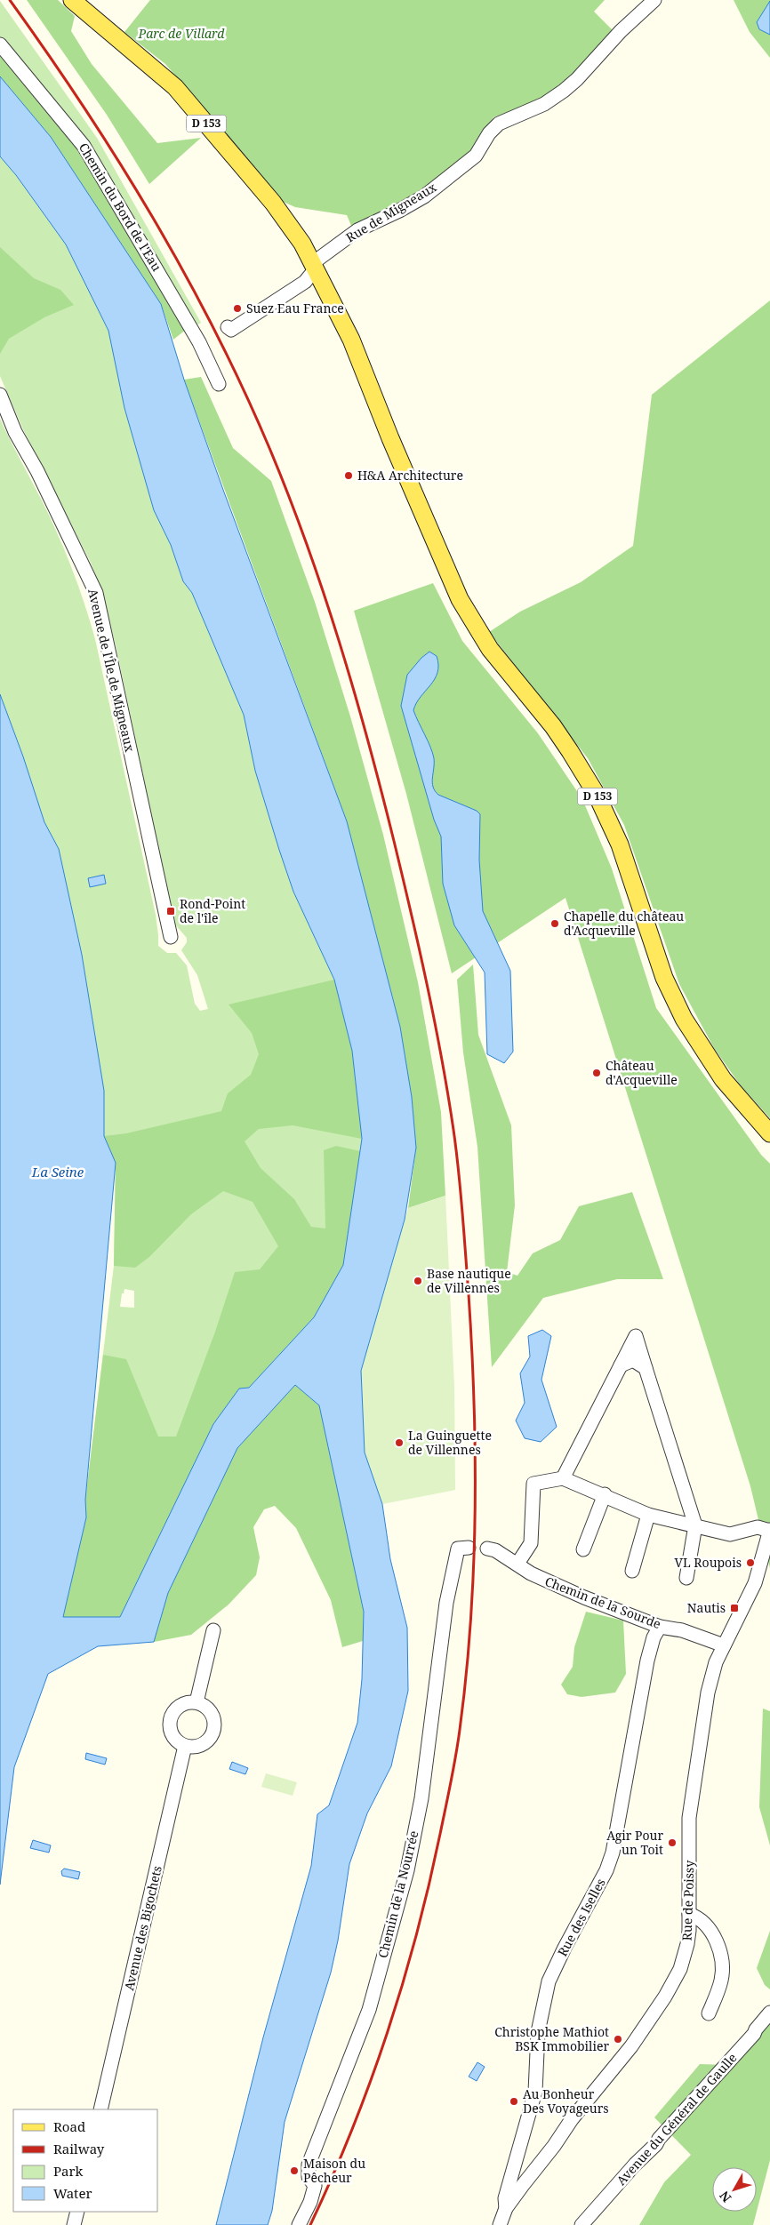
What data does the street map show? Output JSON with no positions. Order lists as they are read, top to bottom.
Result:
{
  "streets": {
    "main road": ["D 153"],
    "street": [
      "Chemin du Bord de l'Eau",
      "Rue de Migneaux",
      "Avenue de l'Île de Migneaux",
      "Chemin de la Sourde",
      "Chemin de la Nourrée",
      "Rue de Poissy",
      "Rue des Iselles",
      "Avenue des Bigochets",
      "Avenue du Général de Gaulle"
    ]
  },
  "crossings": [
    ["D 153", "Rue de Migneaux"],
    ["Chemin de la Sourde", "Rue de Poissy"],
    ["Chemin de la Sourde", "Rue des Iselles"],
    ["Rue de Poissy", "Rue des Iselles"]
  ],
  "water": ["La Seine"],
  "parks": ["Parc de Villard"],
  "places": {
    "other": [
      "Suez Eau France",
      "H&A Architecture",
      "Chapelle du château d'Acqueville",
      "Château d'Acqueville",
      "Base nautique de Villennes",
      "La Guinguette de Villennes",
      "VL Roupois",
      "Agir Pour un Toit",
      "Christophe Mathiot BSK Immobilier",
      "Au Bonheur Des Voyageurs",
      "Maison du Pêcheur"
    ],
    "transit": ["Rond-Point de l'île", "Nautis"]
  },
  "legend": [
    "Road",
    "Railway",
    "Park",
    "Water"
  ],
  "north": "bottom left"
}
